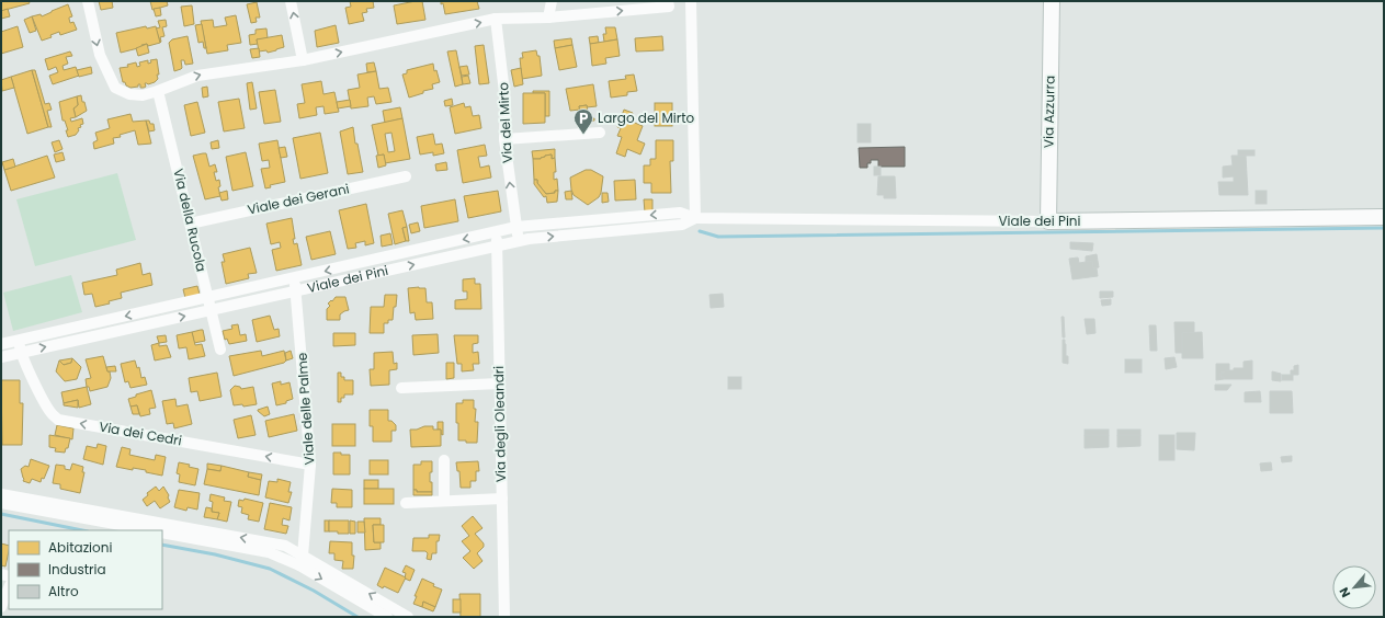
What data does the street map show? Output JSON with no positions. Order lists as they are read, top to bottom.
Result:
{
  "streets": {
    "street": [
      "Via Azzurra",
      "Via del Mirto",
      "Viale dei Gerani",
      "Via della Rucola",
      "Viale dei Pini",
      "Viale delle Palme",
      "Via degli Oleandri",
      "Via dei Cedri"
    ]
  },
  "crossings": [
    ["Via Azzurra", "Viale dei Pini"],
    ["Via del Mirto", "Viale dei Pini"],
    ["Viale dei Gerani", "Via della Rucola"],
    ["Via della Rucola", "Viale dei Pini"],
    ["Viale dei Pini", "Viale delle Palme"],
    ["Viale dei Pini", "Via degli Oleandri"],
    ["Viale dei Pini", "Via dei Cedri"],
    ["Viale delle Palme", "Via dei Cedri"]
  ],
  "one_way": ["Via del Mirto"],
  "places": {
    "parking": ["Largo del Mirto"]
  },
  "legend": ["Abitazioni", "Industria", "Altro"],
  "north": "bottom left"
}
